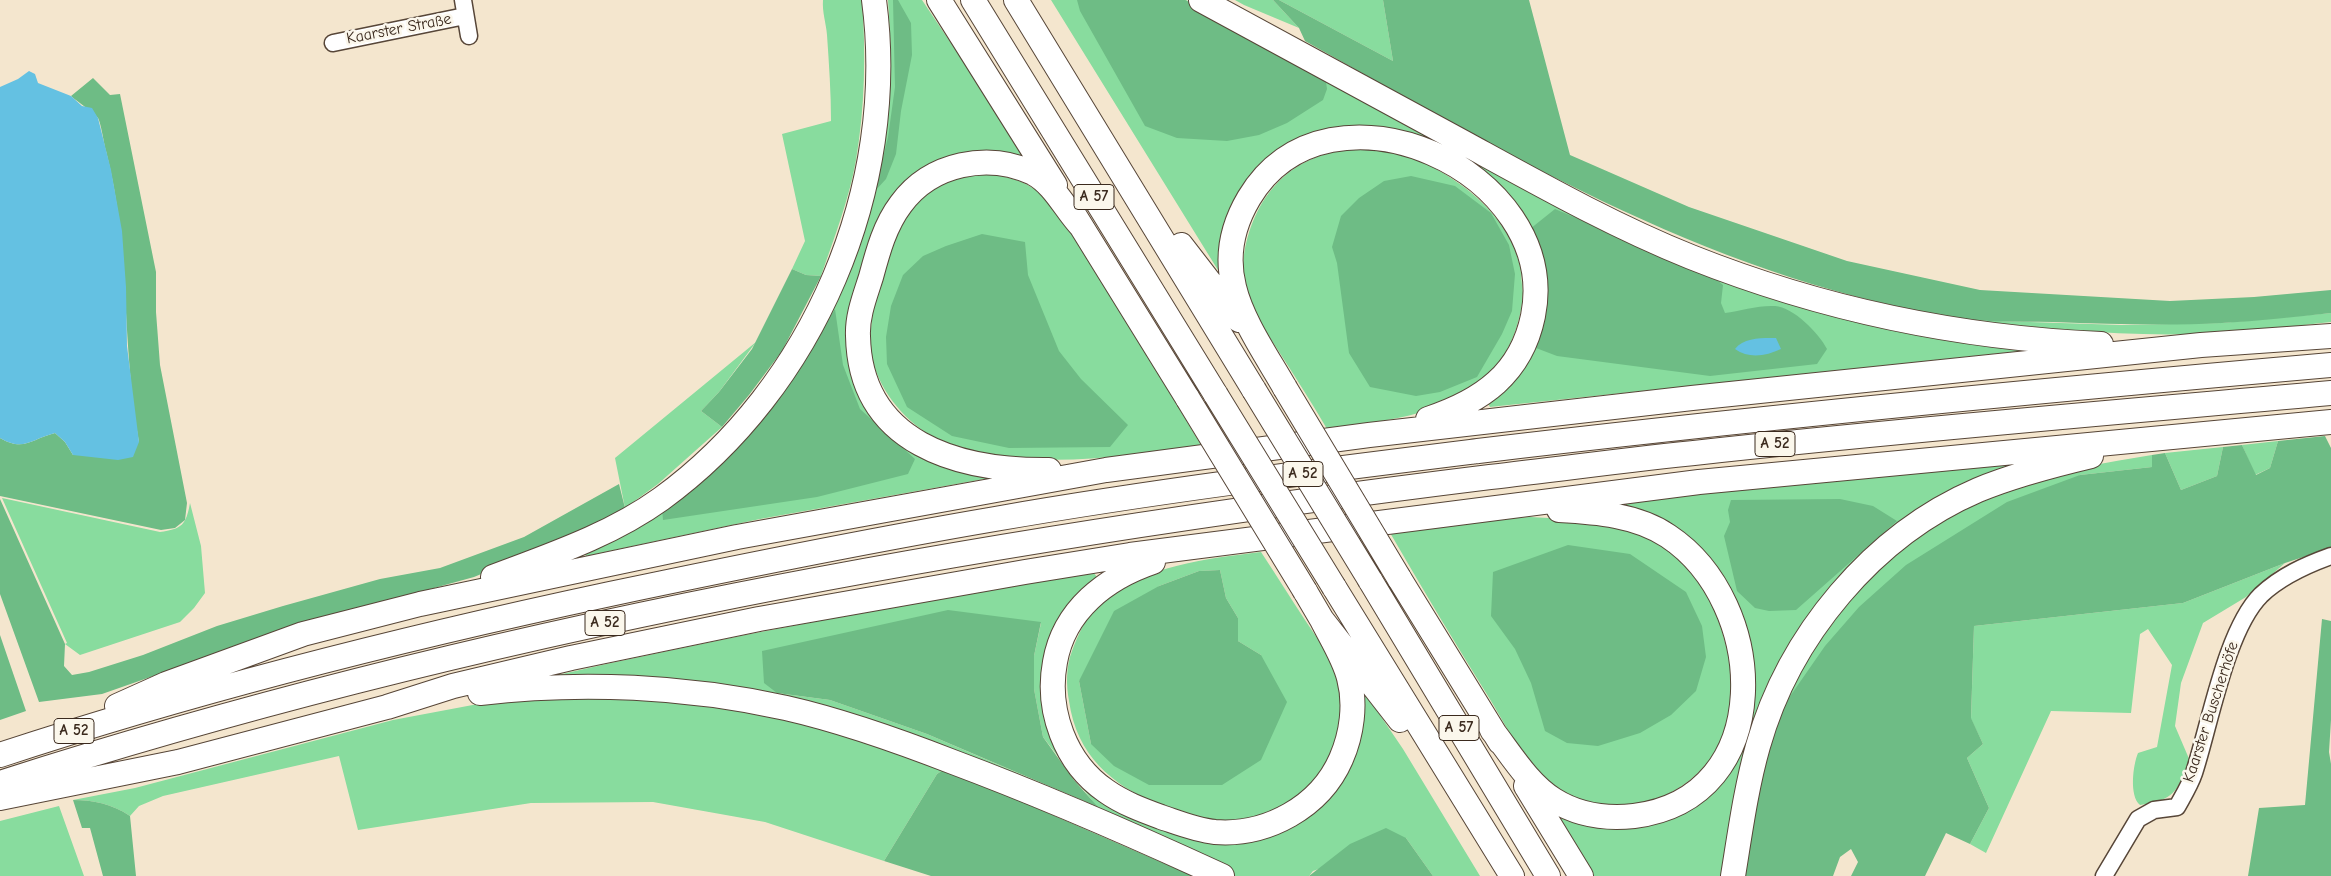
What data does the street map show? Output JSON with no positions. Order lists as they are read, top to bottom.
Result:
{
  "streets": {
    "highway": ["A 57", "A 52"],
    "street": ["Kaarster Straße", "Kaarster Buscherhöfe"]
  }
}
